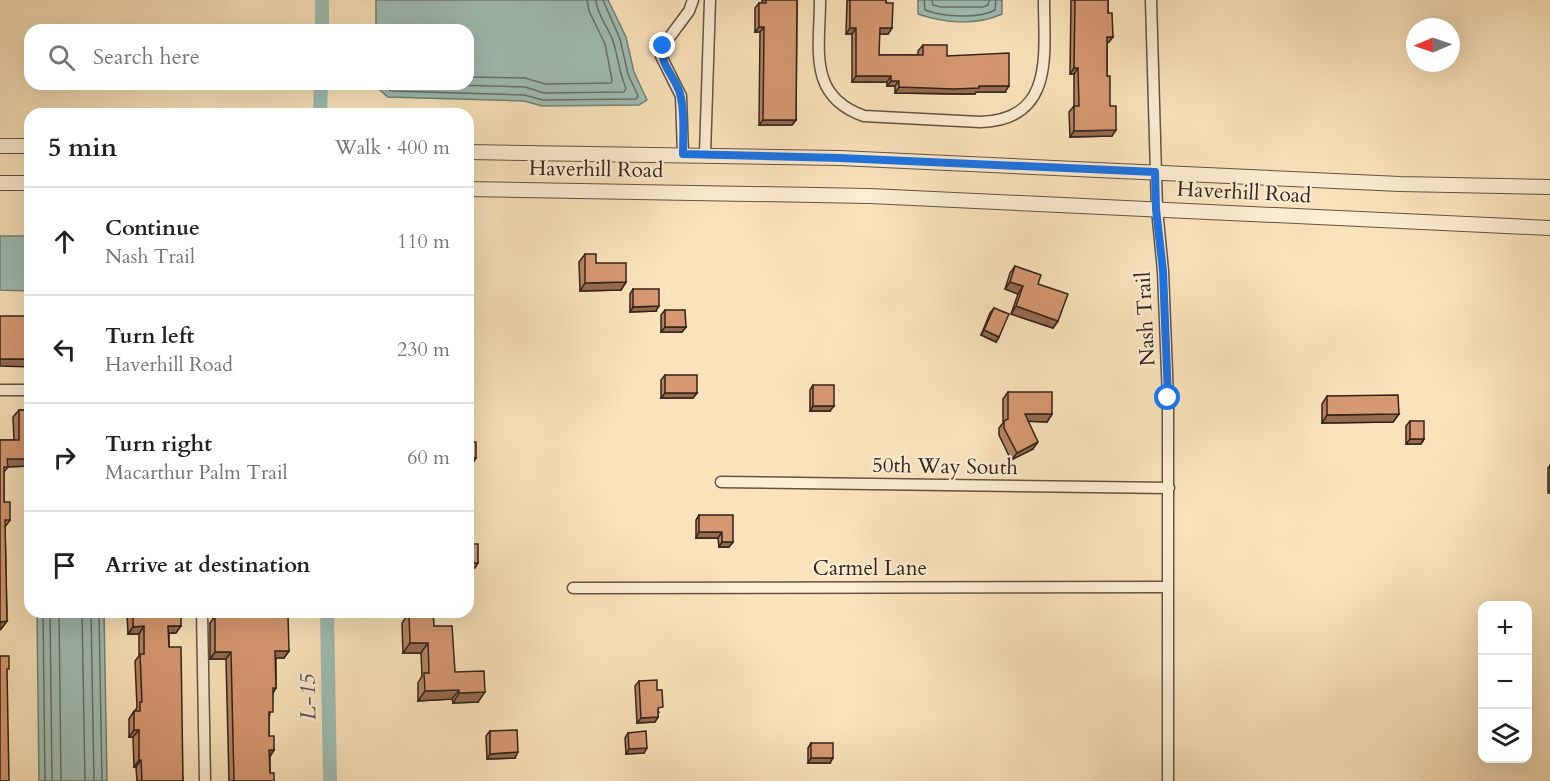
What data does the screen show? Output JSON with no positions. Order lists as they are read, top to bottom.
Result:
{
  "streets": {
    "street": [
      "Haverhill Road",
      "Nash Trail",
      "50th Way South",
      "Carmel Lane"
    ]
  },
  "crossings": [
    ["Haverhill Road", "Nash Trail"],
    ["Nash Trail", "50th Way South"],
    ["Nash Trail", "Carmel Lane"]
  ],
  "water": ["L-15"],
  "north": "left",
  "page": {
    "search": "Search here",
    "heading": ["5 min", "Walk · 400 m"],
    "list": [
      ["Continue", "Nash Trail", "110 m"],
      ["Turn left", "Haverhill Road", "230 m"],
      ["Turn right", "Macarthur Palm Trail", "60 m"],
      "Arrive at destination"
    ],
    "map_buttons": ["+", "−"]
  }
}
